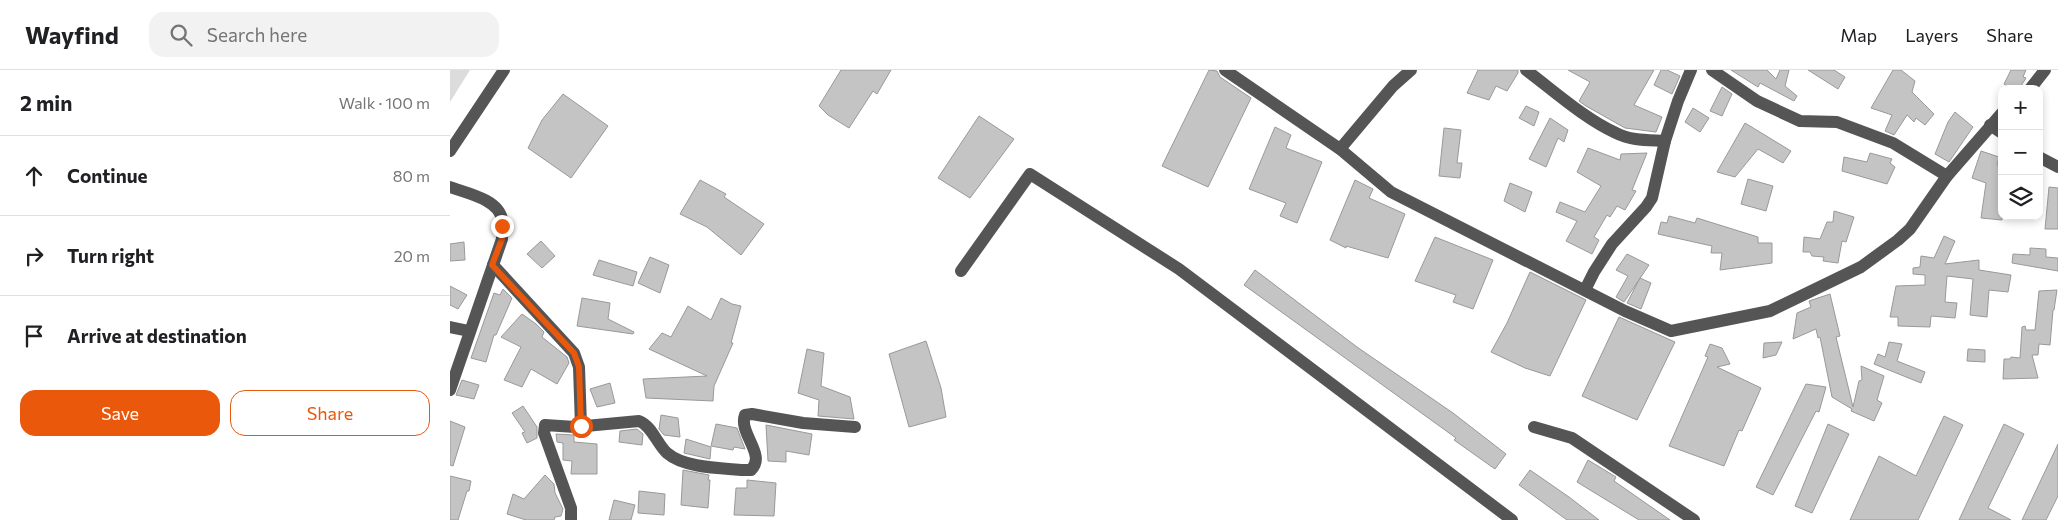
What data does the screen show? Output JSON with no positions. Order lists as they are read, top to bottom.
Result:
{
  "page": {
    "header": "Wayfind",
    "search": "Search here",
    "nav": ["Map", "Layers", "Share"],
    "heading": ["2 min", "Walk · 100 m"],
    "map_buttons": ["+", "−"],
    "list": [
      ["Continue", "80 m"],
      ["Turn right", "20 m"],
      "Arrive at destination"
    ],
    "buttons": ["Save", "Share"]
  }
}
